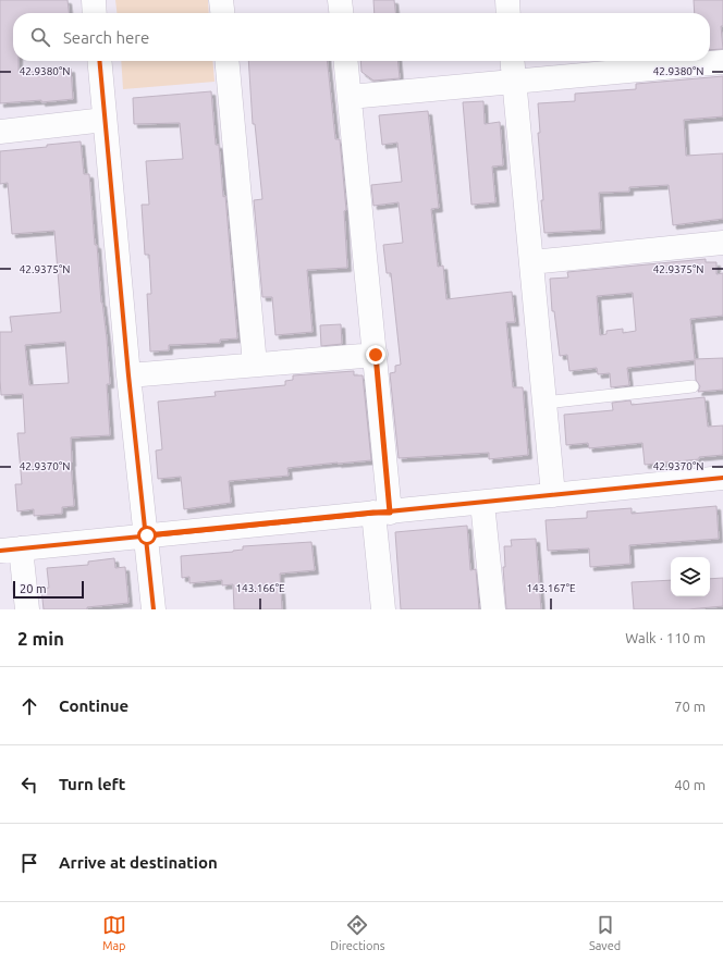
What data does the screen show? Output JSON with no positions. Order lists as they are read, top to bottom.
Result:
{
  "scale_bar": "20 m",
  "page": {
    "search": "Search here",
    "scale": "20 m",
    "heading": ["2 min", "Walk · 110 m"],
    "list": [
      ["Continue", "70 m"],
      ["Turn left", "40 m"],
      "Arrive at destination"
    ],
    "nav": ["Map", "Directions", "Saved"]
  },
  "coordinates": [
    "42.9380°N",
    "42.9375°N",
    "42.9370°N",
    "143.166°E",
    "143.167°E"
  ]
}
